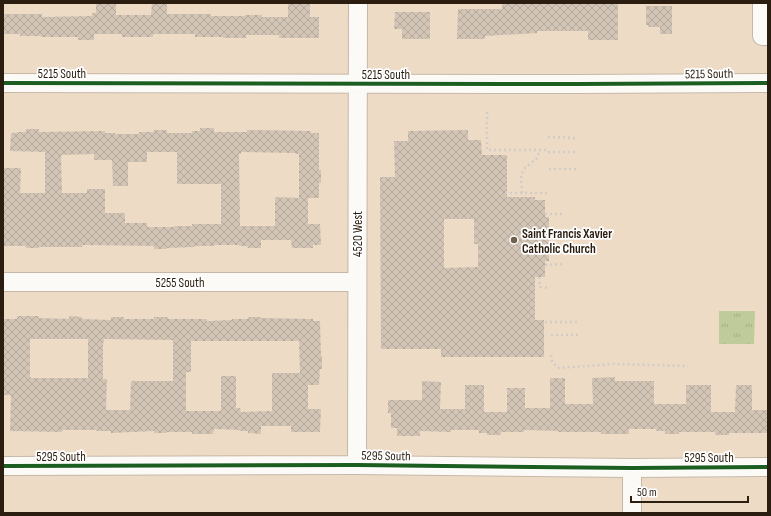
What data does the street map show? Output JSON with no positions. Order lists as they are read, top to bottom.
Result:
{
  "streets": {
    "street": [
      "5215 South",
      "4520 West",
      "5255 South",
      "5295 South"
    ]
  },
  "crossings": [
    ["5215 South", "4520 West"],
    ["4520 West", "5255 South"],
    ["4520 West", "5295 South"]
  ],
  "places": ["Saint Francis Xavier Catholic Church"],
  "scale_bar": "50 m"
}
